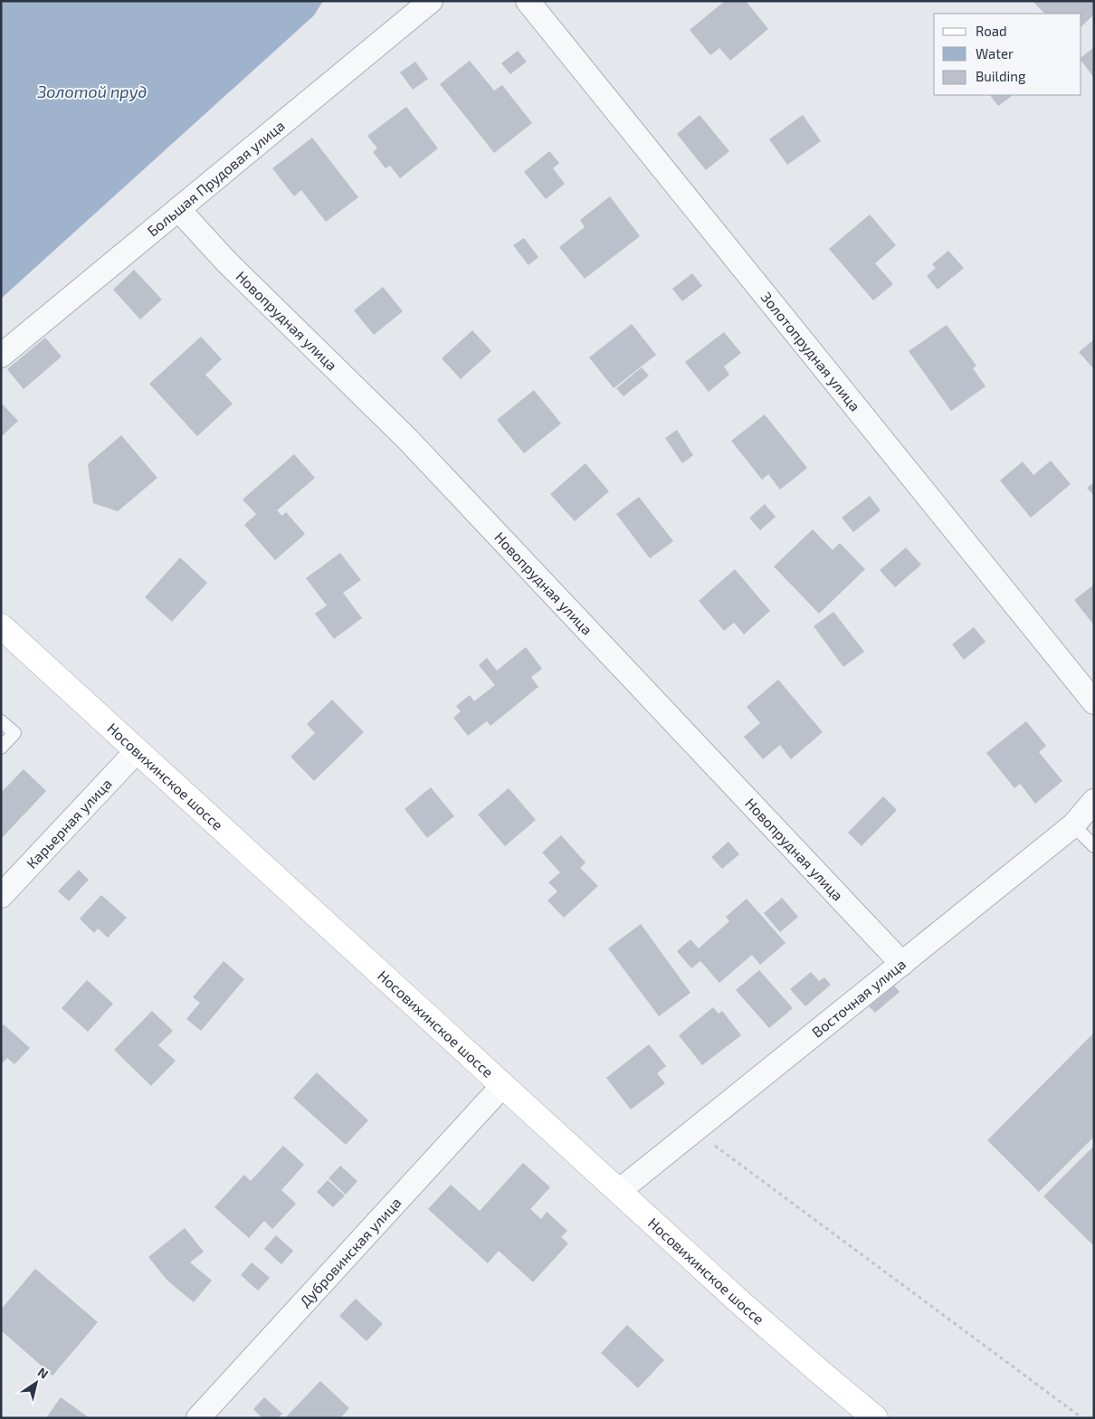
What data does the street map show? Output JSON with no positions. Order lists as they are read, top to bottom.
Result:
{
  "streets": {
    "main road": ["Носовихинское шоссе"],
    "street": [
      "Большая Прудовая улица",
      "Новопрудная улица",
      "Золотопрудная улица",
      "Карьерная улица",
      "Восточная улица",
      "Дубровинская улица"
    ]
  },
  "crossings": [
    ["Большая Прудовая улица", "Новопрудная улица"],
    ["Новопрудная улица", "Восточная улица"],
    ["Носовихинское шоссе", "Карьерная улица"],
    ["Носовихинское шоссе", "Восточная улица"],
    ["Носовихинское шоссе", "Дубровинская улица"]
  ],
  "water": ["Золотой пруд"],
  "legend": ["Road", "Water", "Building"],
  "north": "top right"
}
